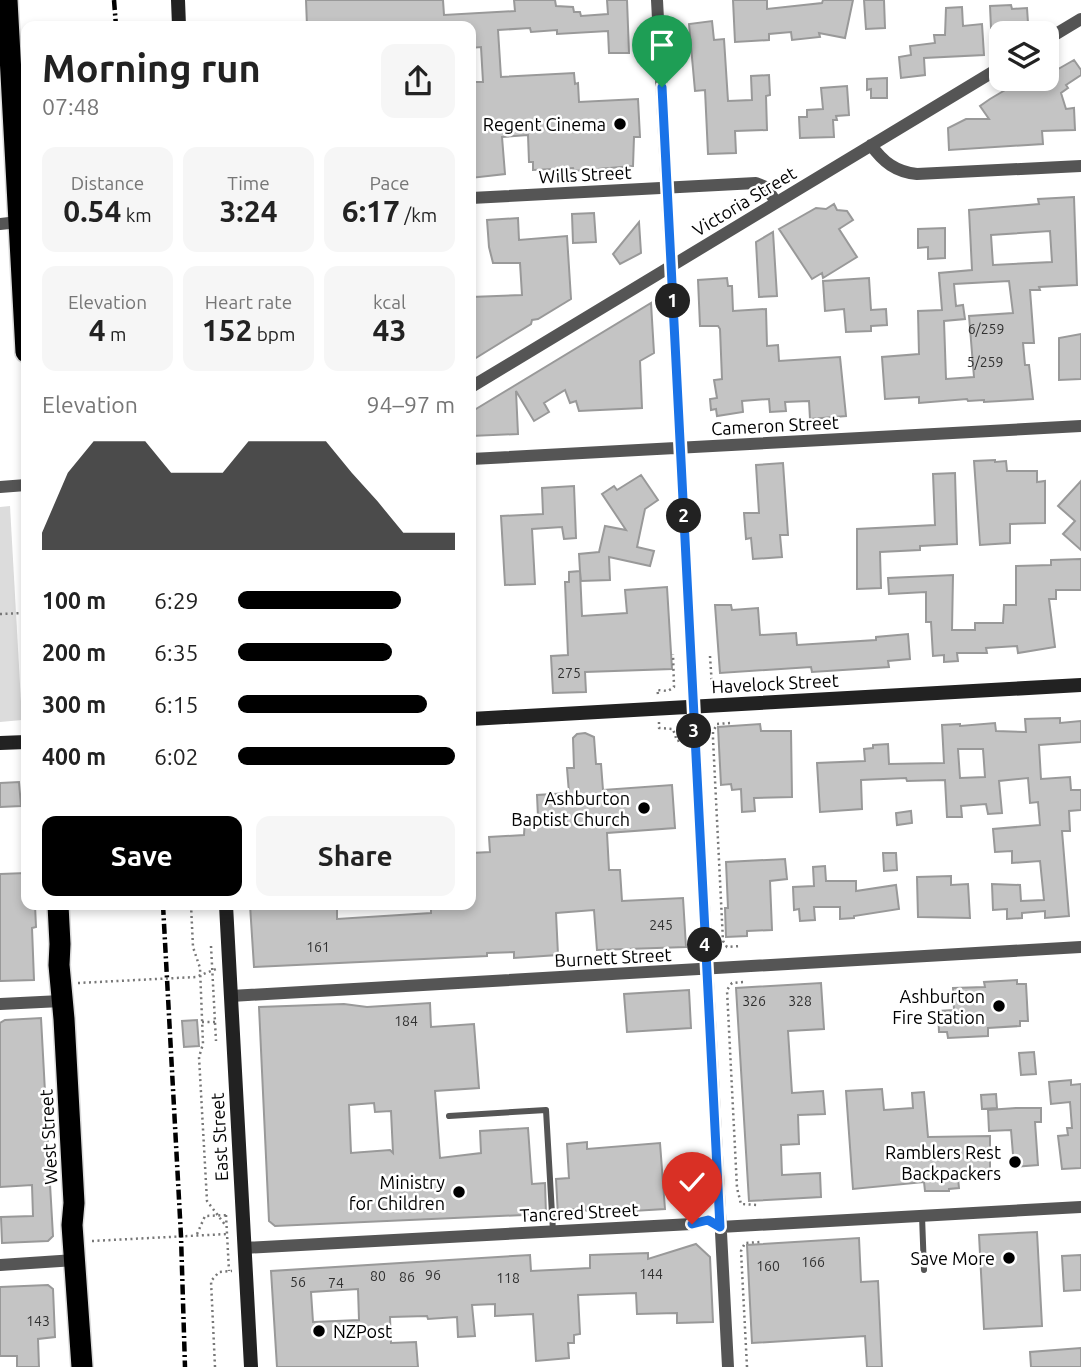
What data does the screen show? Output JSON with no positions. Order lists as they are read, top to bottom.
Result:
{
  "streets": {
    "highway": ["West Street"],
    "street": [
      "Wills Street",
      "Victoria Street",
      "Cameron Street",
      "Havelock Street",
      "Burnett Street",
      "East Street",
      "Tancred Street"
    ]
  },
  "crossings": [
    ["Wills Street", "Victoria Street"],
    ["Burnett Street", "East Street"],
    ["East Street", "Tancred Street"]
  ],
  "places": [
    "Regent Cinema",
    "Ashburton Baptist Church",
    "Ashburton Fire Station",
    "Ramblers Rest Backpackers",
    "Ministry for Children",
    "Save More",
    "NZPost"
  ],
  "house_numbers": [
    "6/259",
    "5/259",
    "275",
    "245",
    "161",
    "326",
    "328",
    "184",
    "166",
    "160",
    "144",
    "96",
    "80",
    "86",
    "118",
    "56",
    "74",
    "143"
  ],
  "page": {
    "heading": ["Morning run", "07:48"],
    "stats": [
      ["Distance", "0.54 km"],
      ["Time", "3:24"],
      ["Pace", "6:17 /km"],
      ["Elevation", "4 m"],
      ["Heart rate", "152 bpm"],
      ["kcal", "43"]
    ],
    "pins": [
      "1",
      "2",
      "3",
      "4"
    ],
    "chart": ["Elevation", "94–97 m"],
    "list": [
      {
        "name": "100 m",
        "note": "6:29"
      },
      {
        "name": "200 m",
        "note": "6:35"
      },
      {
        "name": "300 m",
        "note": "6:15"
      },
      {
        "name": "400 m",
        "note": "6:02"
      }
    ],
    "buttons": ["Save", "Share"]
  }
}
